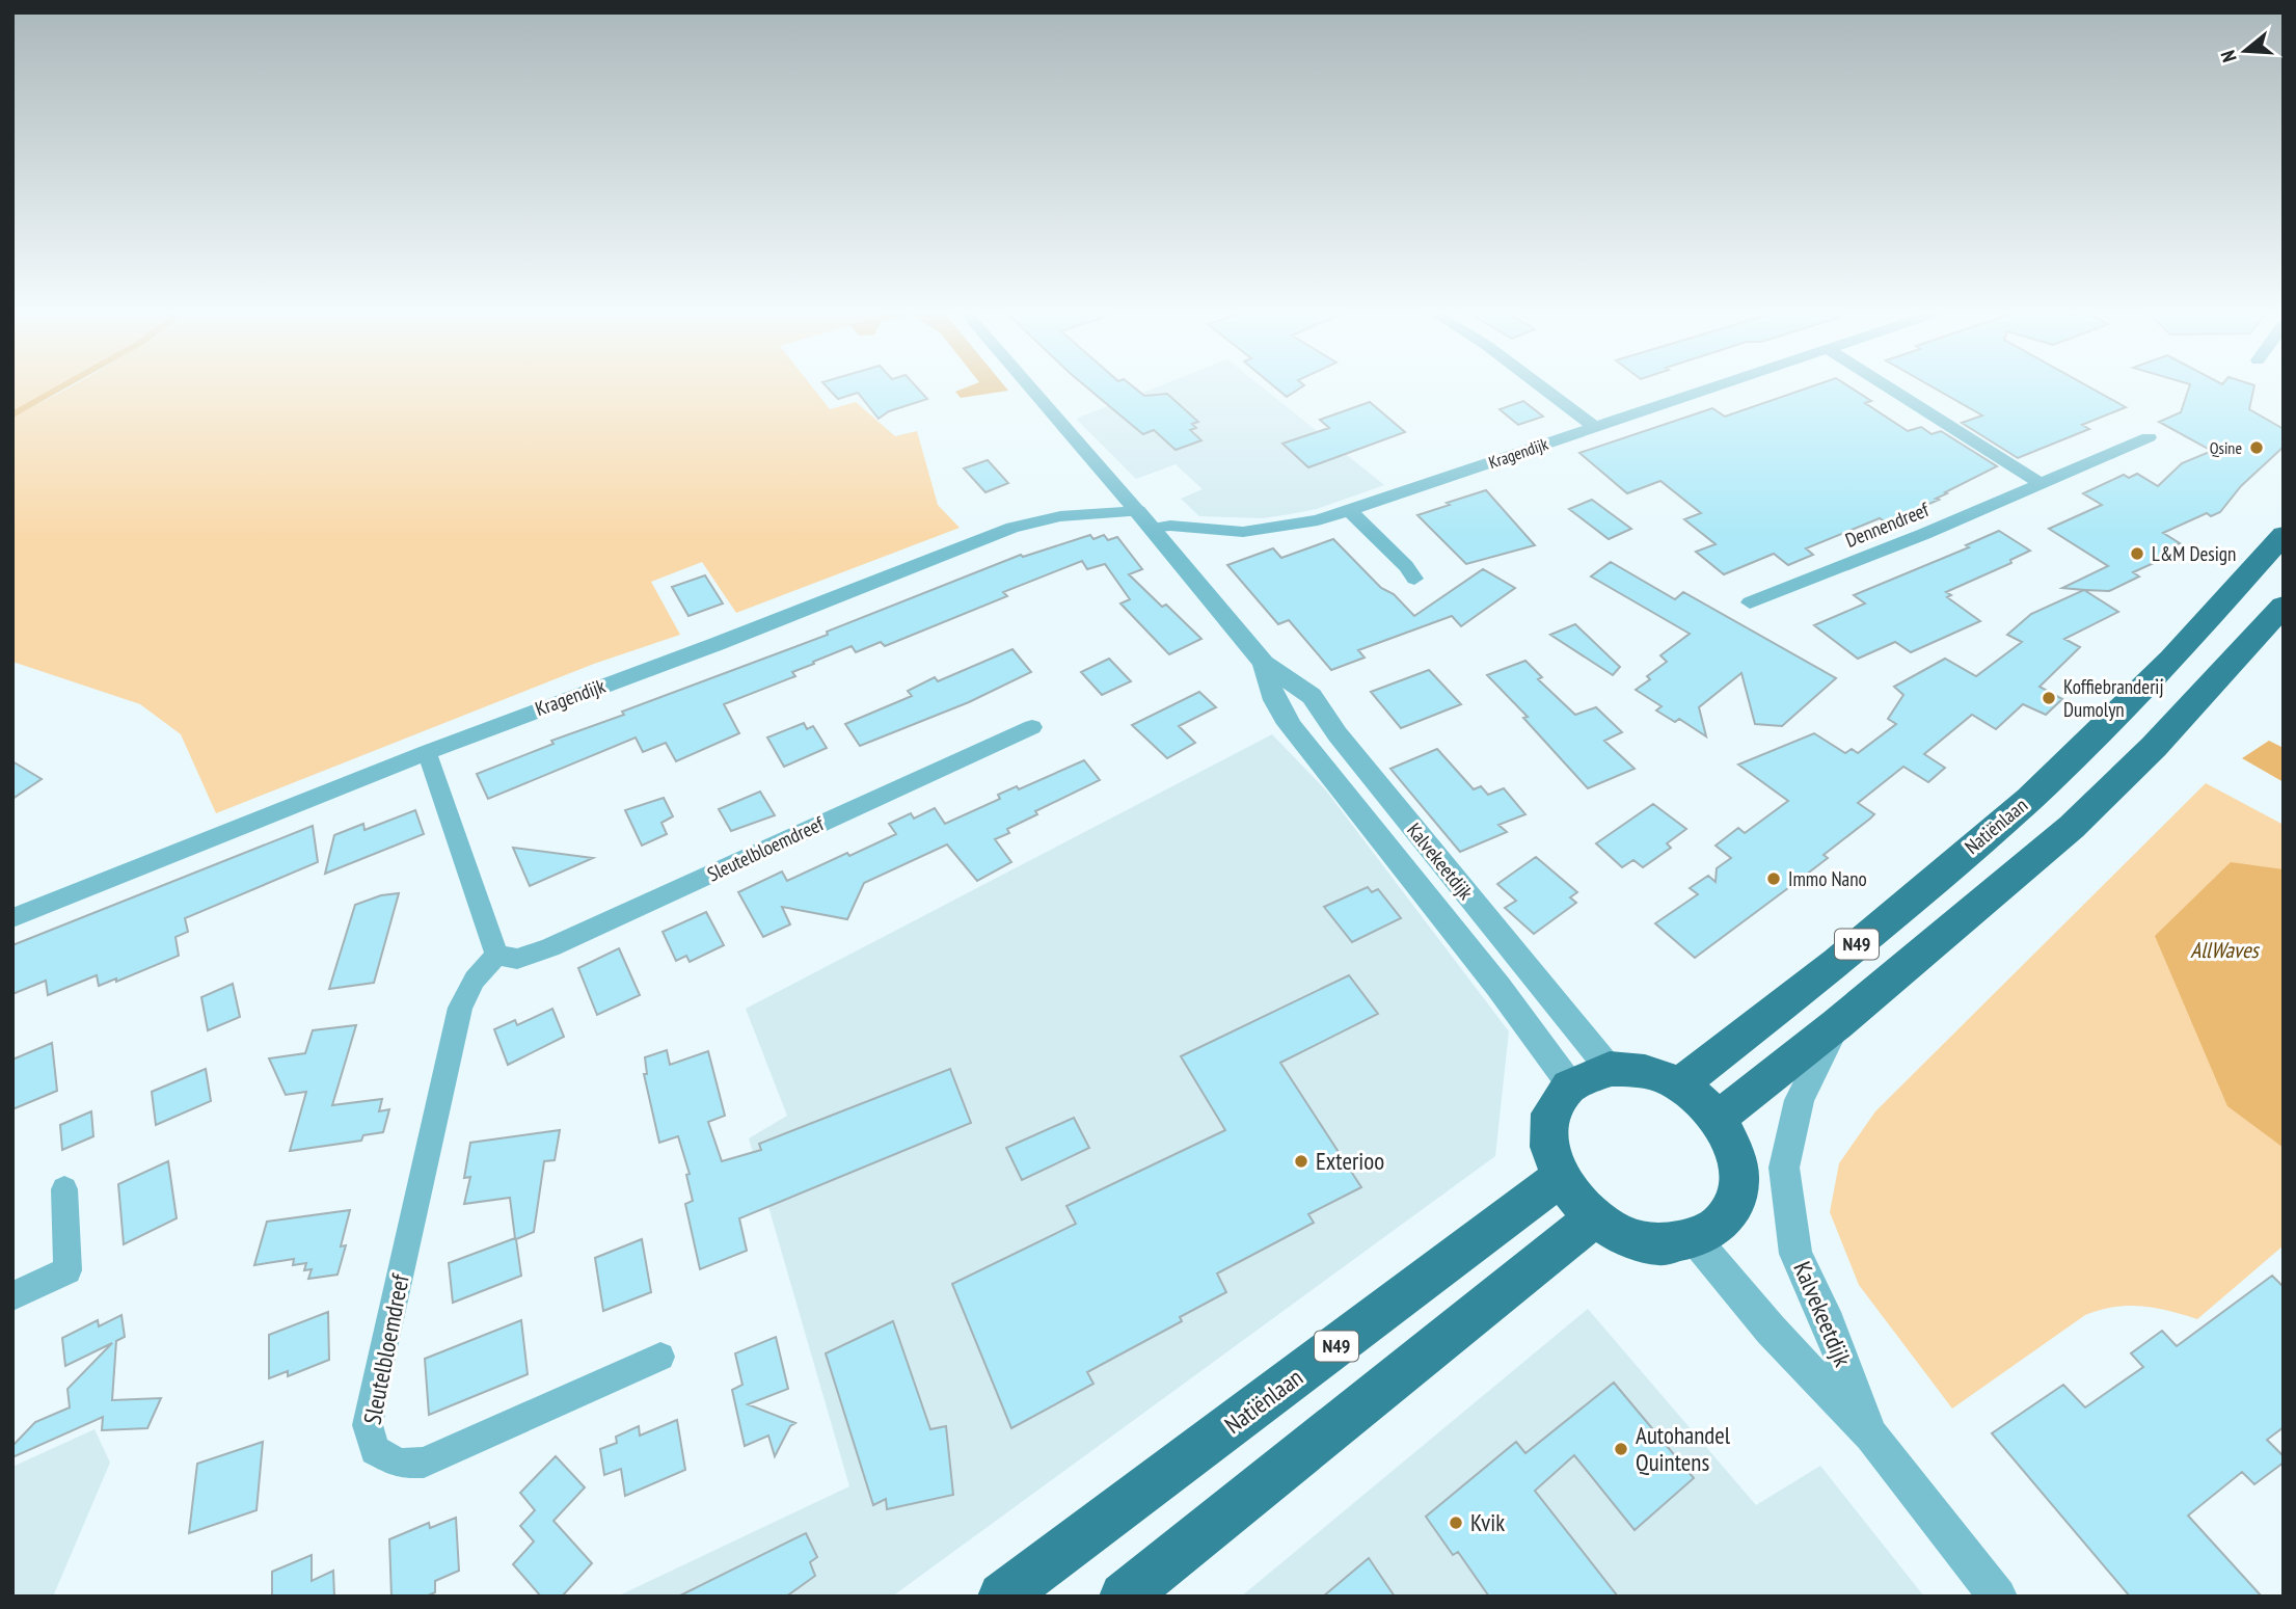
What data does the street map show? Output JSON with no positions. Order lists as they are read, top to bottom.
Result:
{
  "streets": {
    "main road": ["Natiënlaan", "N49"],
    "street": [
      "Kragendijk",
      "Dennendreef",
      "Sleutelbloemdreef",
      "Kalvekeetdijk"
    ]
  },
  "crossings": [
    ["Kragendijk", "Kalvekeetdijk"],
    ["Natiënlaan", "Kalvekeetdijk"],
    ["Natiënlaan", "N49"],
    ["Kalvekeetdijk", "N49"]
  ],
  "water": ["AllWaves"],
  "places": [
    "Qsine",
    "L&M Design",
    "Koffiebranderij Dumolyn",
    "Immo Nano",
    "Exterioo",
    "Autohandel Quintens",
    "Kvik"
  ],
  "north": "left"
}
